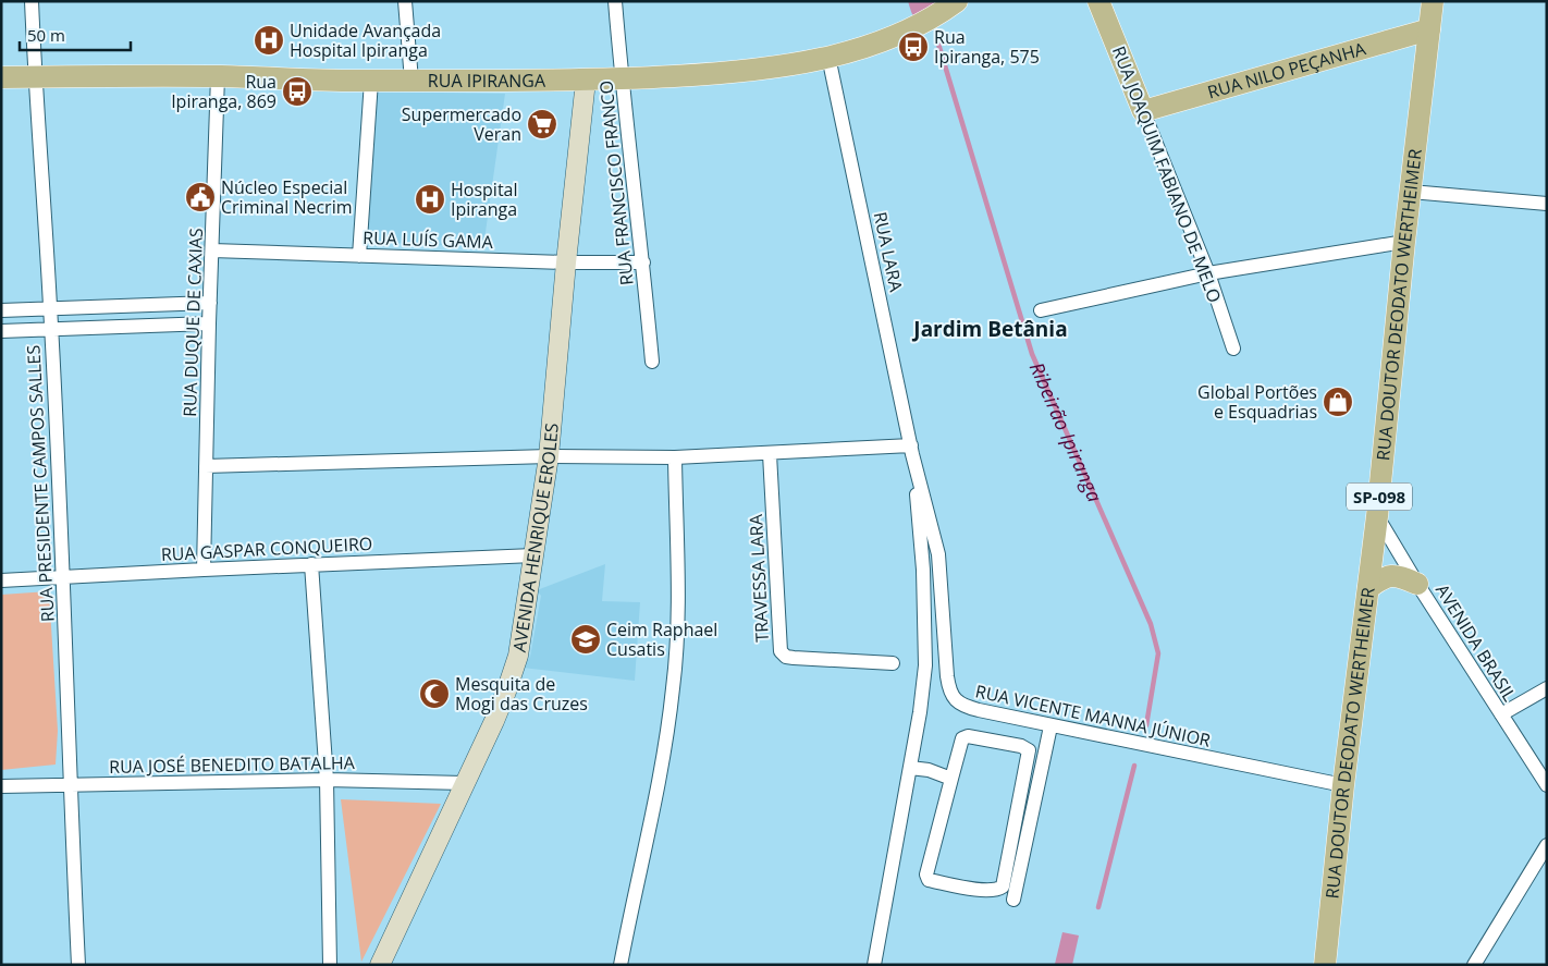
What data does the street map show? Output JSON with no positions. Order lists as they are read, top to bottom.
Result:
{
  "streets": {
    "main road": [
      "RUA NILO PEÇANHA",
      "RUA IPIRANGA",
      "RUA JOAQUIM FABIANO DE MELO",
      "RUA DOUTOR DEODATO WERTHEIMER",
      "SP-098",
      "AVENIDA HENRIQUE EROLES"
    ],
    "street": [
      "RUA FRANCISCO FRANCO",
      "RUA LUÍS GAMA",
      "RUA LARA",
      "RUA DUQUE DE CAXIAS",
      "RUA PRESIDENTE CAMPOS SALLES",
      "RUA GASPAR CONQUEIRO",
      "TRAVESSA LARA",
      "AVENIDA BRASIL",
      "RUA VICENTE MANNA JÚNIOR",
      "RUA JOSÉ BENEDITO BATALHA"
    ]
  },
  "crossings": [
    ["RUA NILO PEÇANHA", "RUA JOAQUIM FABIANO DE MELO"],
    ["RUA NILO PEÇANHA", "RUA DOUTOR DEODATO WERTHEIMER"],
    ["RUA IPIRANGA", "RUA FRANCISCO FRANCO"],
    ["RUA IPIRANGA", "RUA LARA"],
    ["RUA IPIRANGA", "RUA DUQUE DE CAXIAS"],
    ["RUA IPIRANGA", "RUA PRESIDENTE CAMPOS SALLES"],
    ["RUA IPIRANGA", "AVENIDA HENRIQUE EROLES"],
    ["RUA FRANCISCO FRANCO", "RUA LUÍS GAMA"],
    ["RUA LUÍS GAMA", "RUA DUQUE DE CAXIAS"],
    ["RUA LUÍS GAMA", "AVENIDA HENRIQUE EROLES"],
    ["RUA LARA", "RUA VICENTE MANNA JÚNIOR"],
    ["RUA DOUTOR DEODATO WERTHEIMER", "AVENIDA BRASIL"],
    ["RUA DOUTOR DEODATO WERTHEIMER", "RUA VICENTE MANNA JÚNIOR"],
    ["RUA DUQUE DE CAXIAS", "RUA GASPAR CONQUEIRO"],
    ["RUA PRESIDENTE CAMPOS SALLES", "RUA GASPAR CONQUEIRO"],
    ["RUA PRESIDENTE CAMPOS SALLES", "RUA JOSÉ BENEDITO BATALHA"],
    ["AVENIDA HENRIQUE EROLES", "RUA GASPAR CONQUEIRO"],
    ["AVENIDA HENRIQUE EROLES", "RUA JOSÉ BENEDITO BATALHA"]
  ],
  "districts": ["Jardim Betânia"],
  "water": ["Ribeirão Ipiranga"],
  "places": {
    "hospital": ["Unidade Avançada Hospital Ipiranga", "Hospital Ipiranga"],
    "bus stop": ["Rua Ipiranga, 575", "Rua Ipiranga, 869"],
    "supermarket": ["Supermercado Veran"],
    "public building": ["Núcleo Especial Criminal Necrim"],
    "shop": ["Global Portões e Esquadrias"],
    "school or university": ["Ceim Raphael Cusatis"],
    "mosque": ["Mesquita de Mogi das Cruzes"]
  },
  "scale_bar": "50 m"
}
